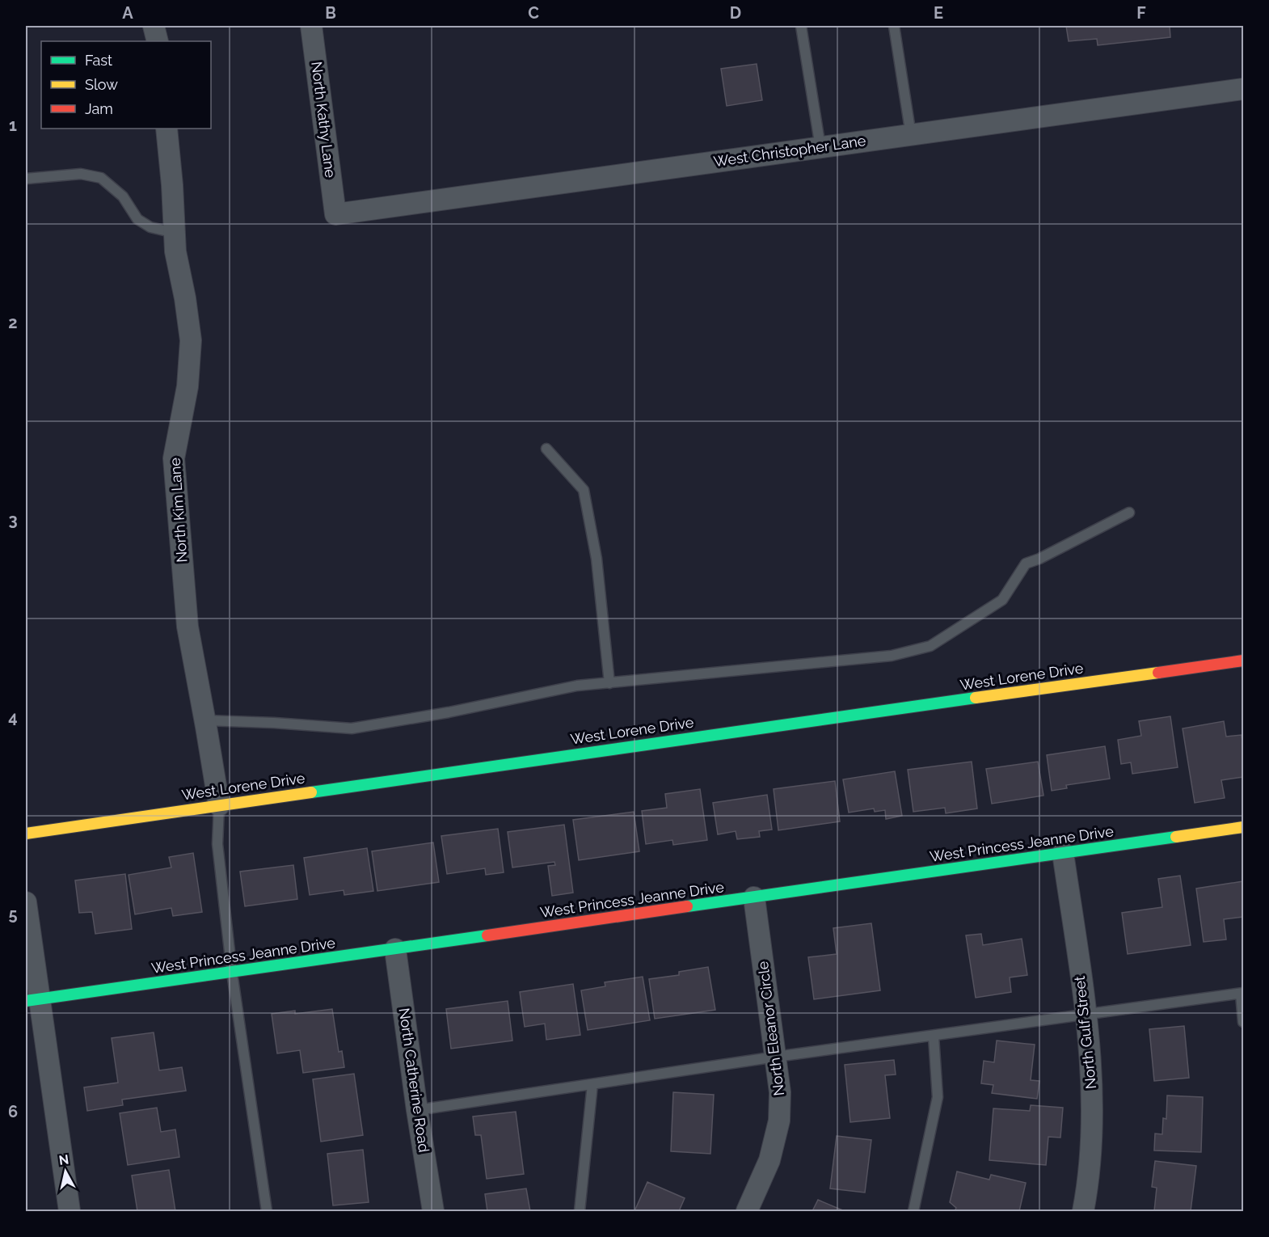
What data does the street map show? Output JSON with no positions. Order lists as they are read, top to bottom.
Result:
{
  "streets": {
    "street": [
      "North Kathy Lane",
      "West Christopher Lane",
      "North Kim Lane",
      "West Lorene Drive",
      "West Princess Jeanne Drive",
      "North Eleanor Circle",
      "North Gulf Street",
      "North Catherine Road"
    ]
  },
  "crossings": [
    ["North Kathy Lane", "West Christopher Lane"],
    ["North Kim Lane", "West Lorene Drive"],
    ["West Princess Jeanne Drive", "North Eleanor Circle"],
    ["West Princess Jeanne Drive", "North Gulf Street"],
    ["West Princess Jeanne Drive", "North Catherine Road"]
  ],
  "legend": ["Fast", "Slow", "Jam"],
  "north": "top",
  "grid": {
    "columns": [
      "A",
      "B",
      "C",
      "D",
      "E",
      "F"
    ],
    "rows": [
      "1",
      "2",
      "3",
      "4",
      "5",
      "6"
    ]
  }
}
